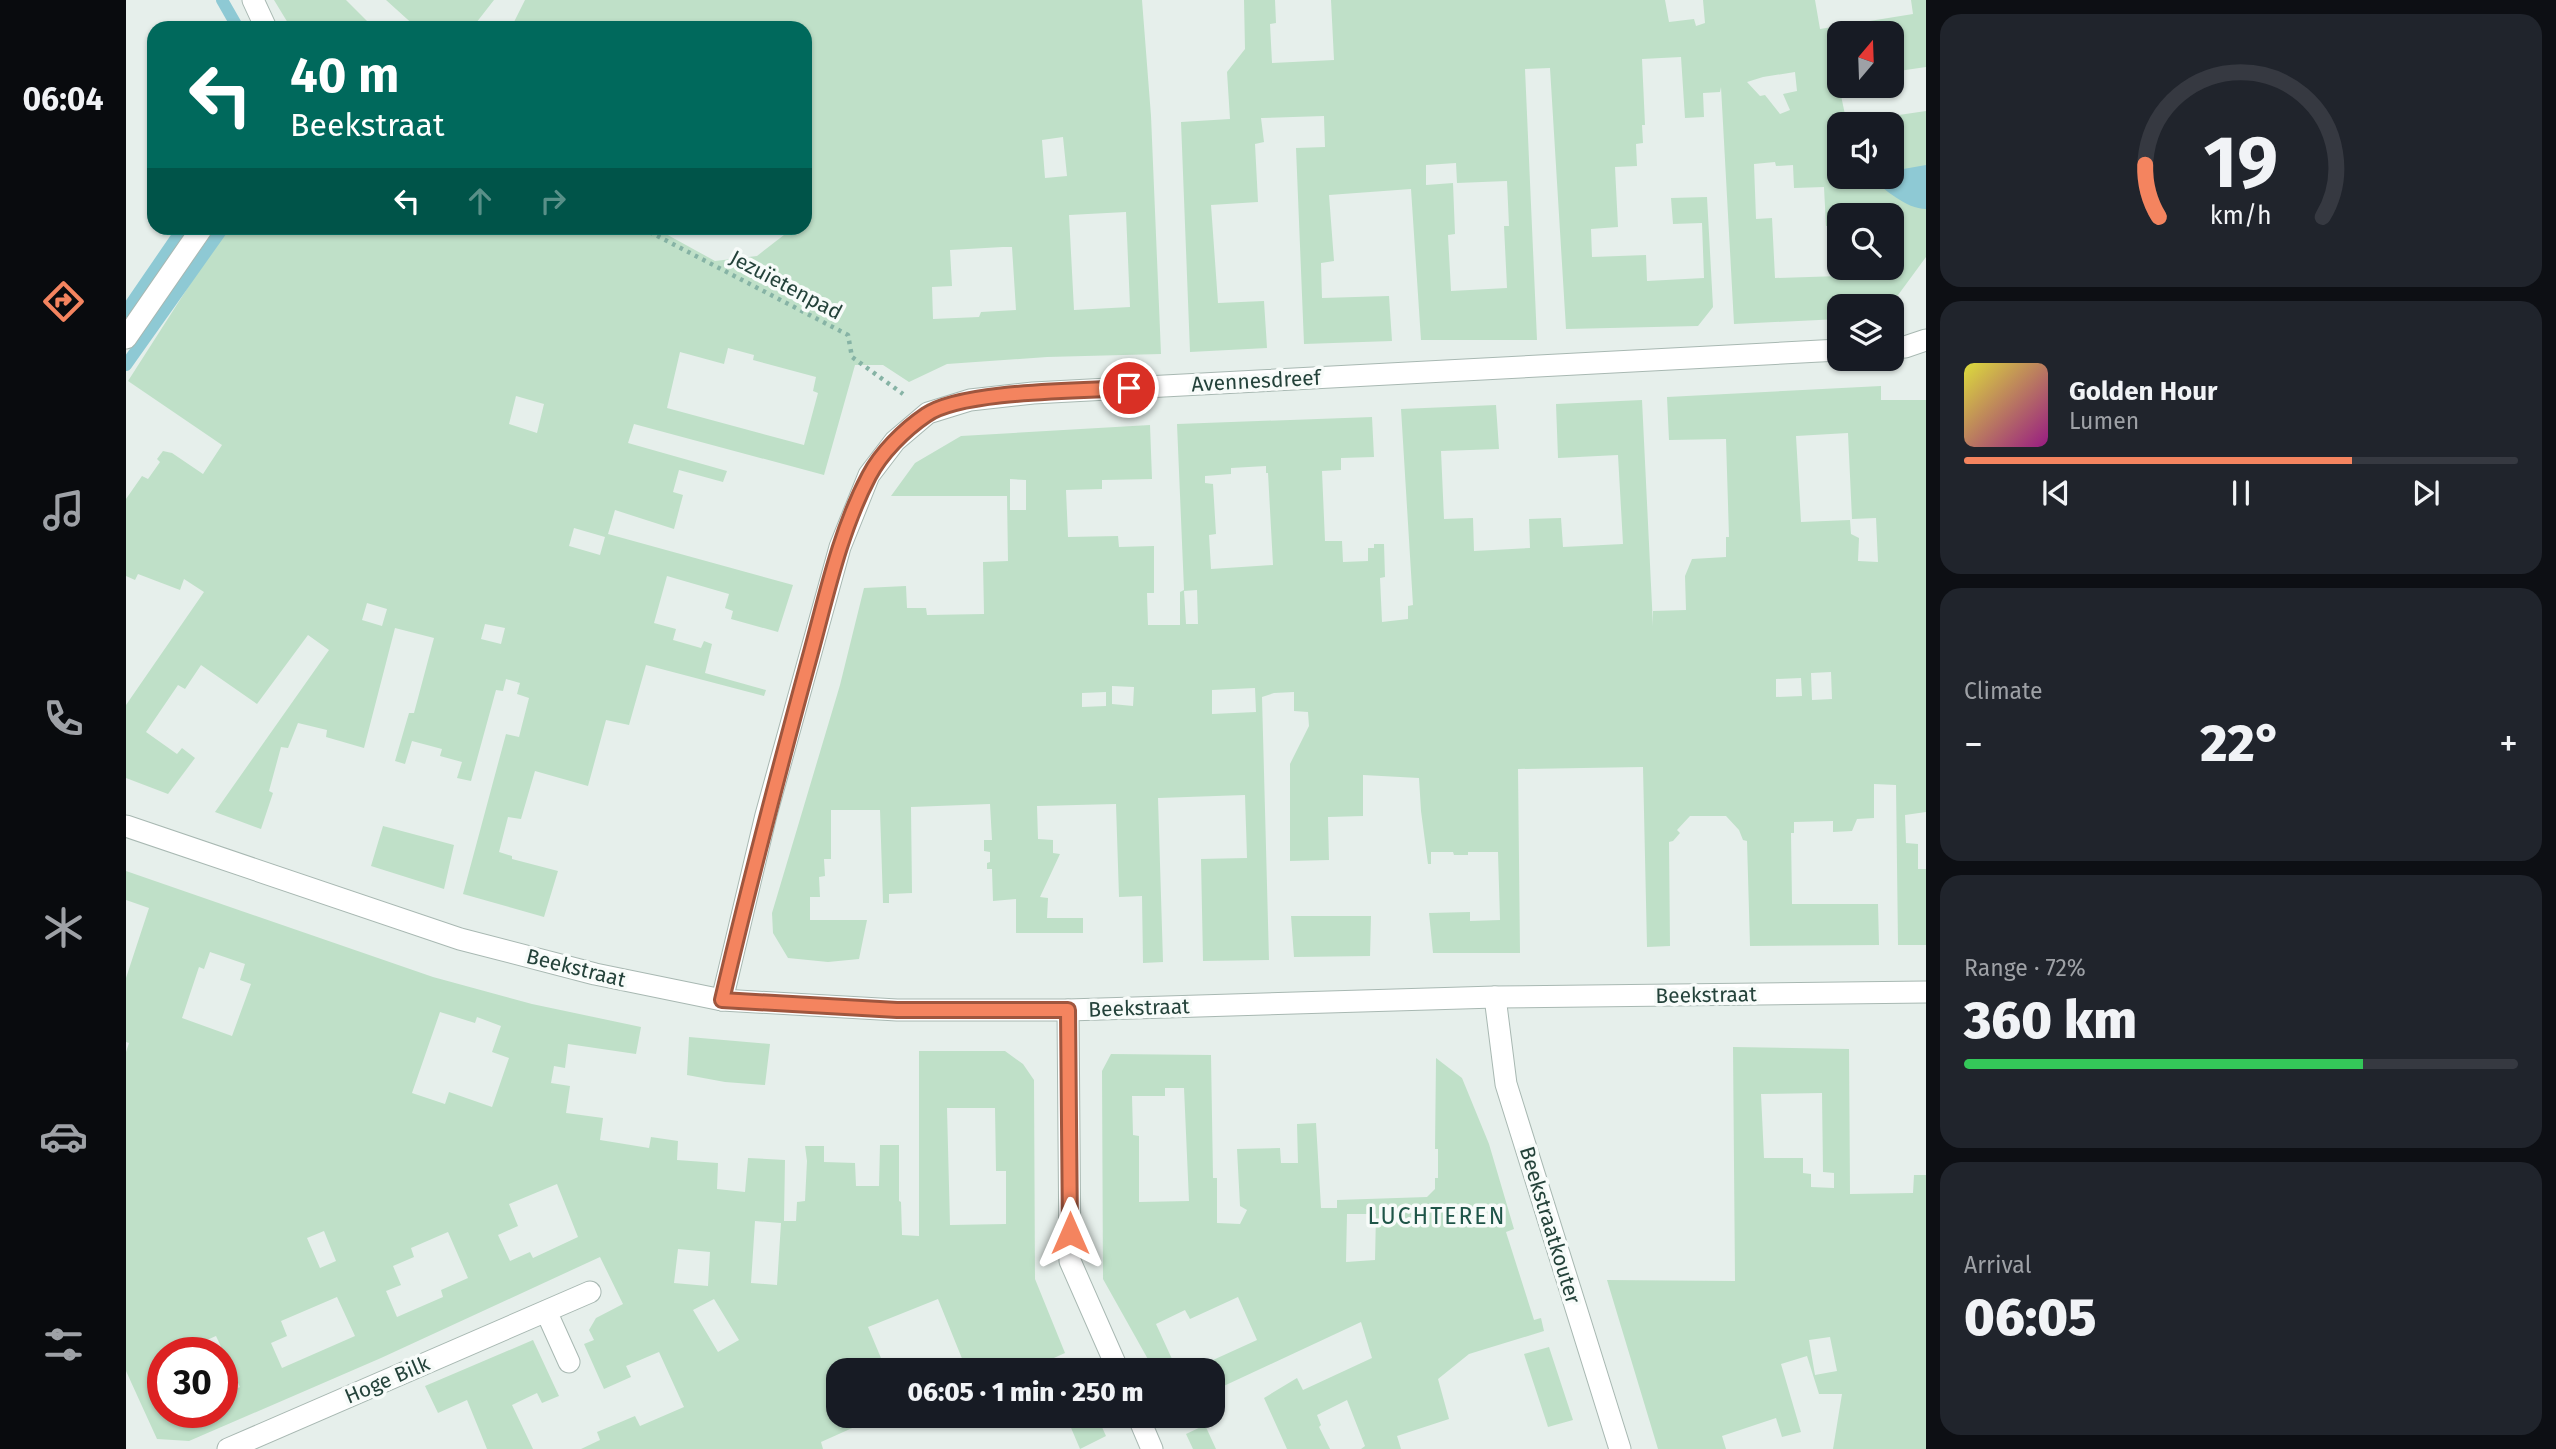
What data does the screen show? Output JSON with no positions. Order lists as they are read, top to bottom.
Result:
{
  "streets": {
    "street": [
      "Avennesdreef",
      "Beekstraat",
      "Beekstraatkouter",
      "Hoge Bilk"
    ],
    "path": ["Jezuïetenpad"]
  },
  "crossings": [
    ["Jezuïetenpad", "Avennesdreef"],
    ["Avennesdreef", "Beekstraat"],
    ["Beekstraat", "Beekstraatkouter"]
  ],
  "districts": ["LUCHTEREN"],
  "north": "top",
  "page": {
    "tabs": "06:04",
    "turn": ["40 m", "Beekstraat"],
    "song": ["Golden Hour", "Lumen"],
    "tile": [
      "Climate",
      ["Range · 72%", "360 km"],
      ["Arrival", "06:05"]
    ],
    "heat": ["−", "22°", "+"],
    "limit": "30",
    "trip": "06:05 · 1 min · 250 m",
    "gauge": ["19", "km/h"]
  }
}
